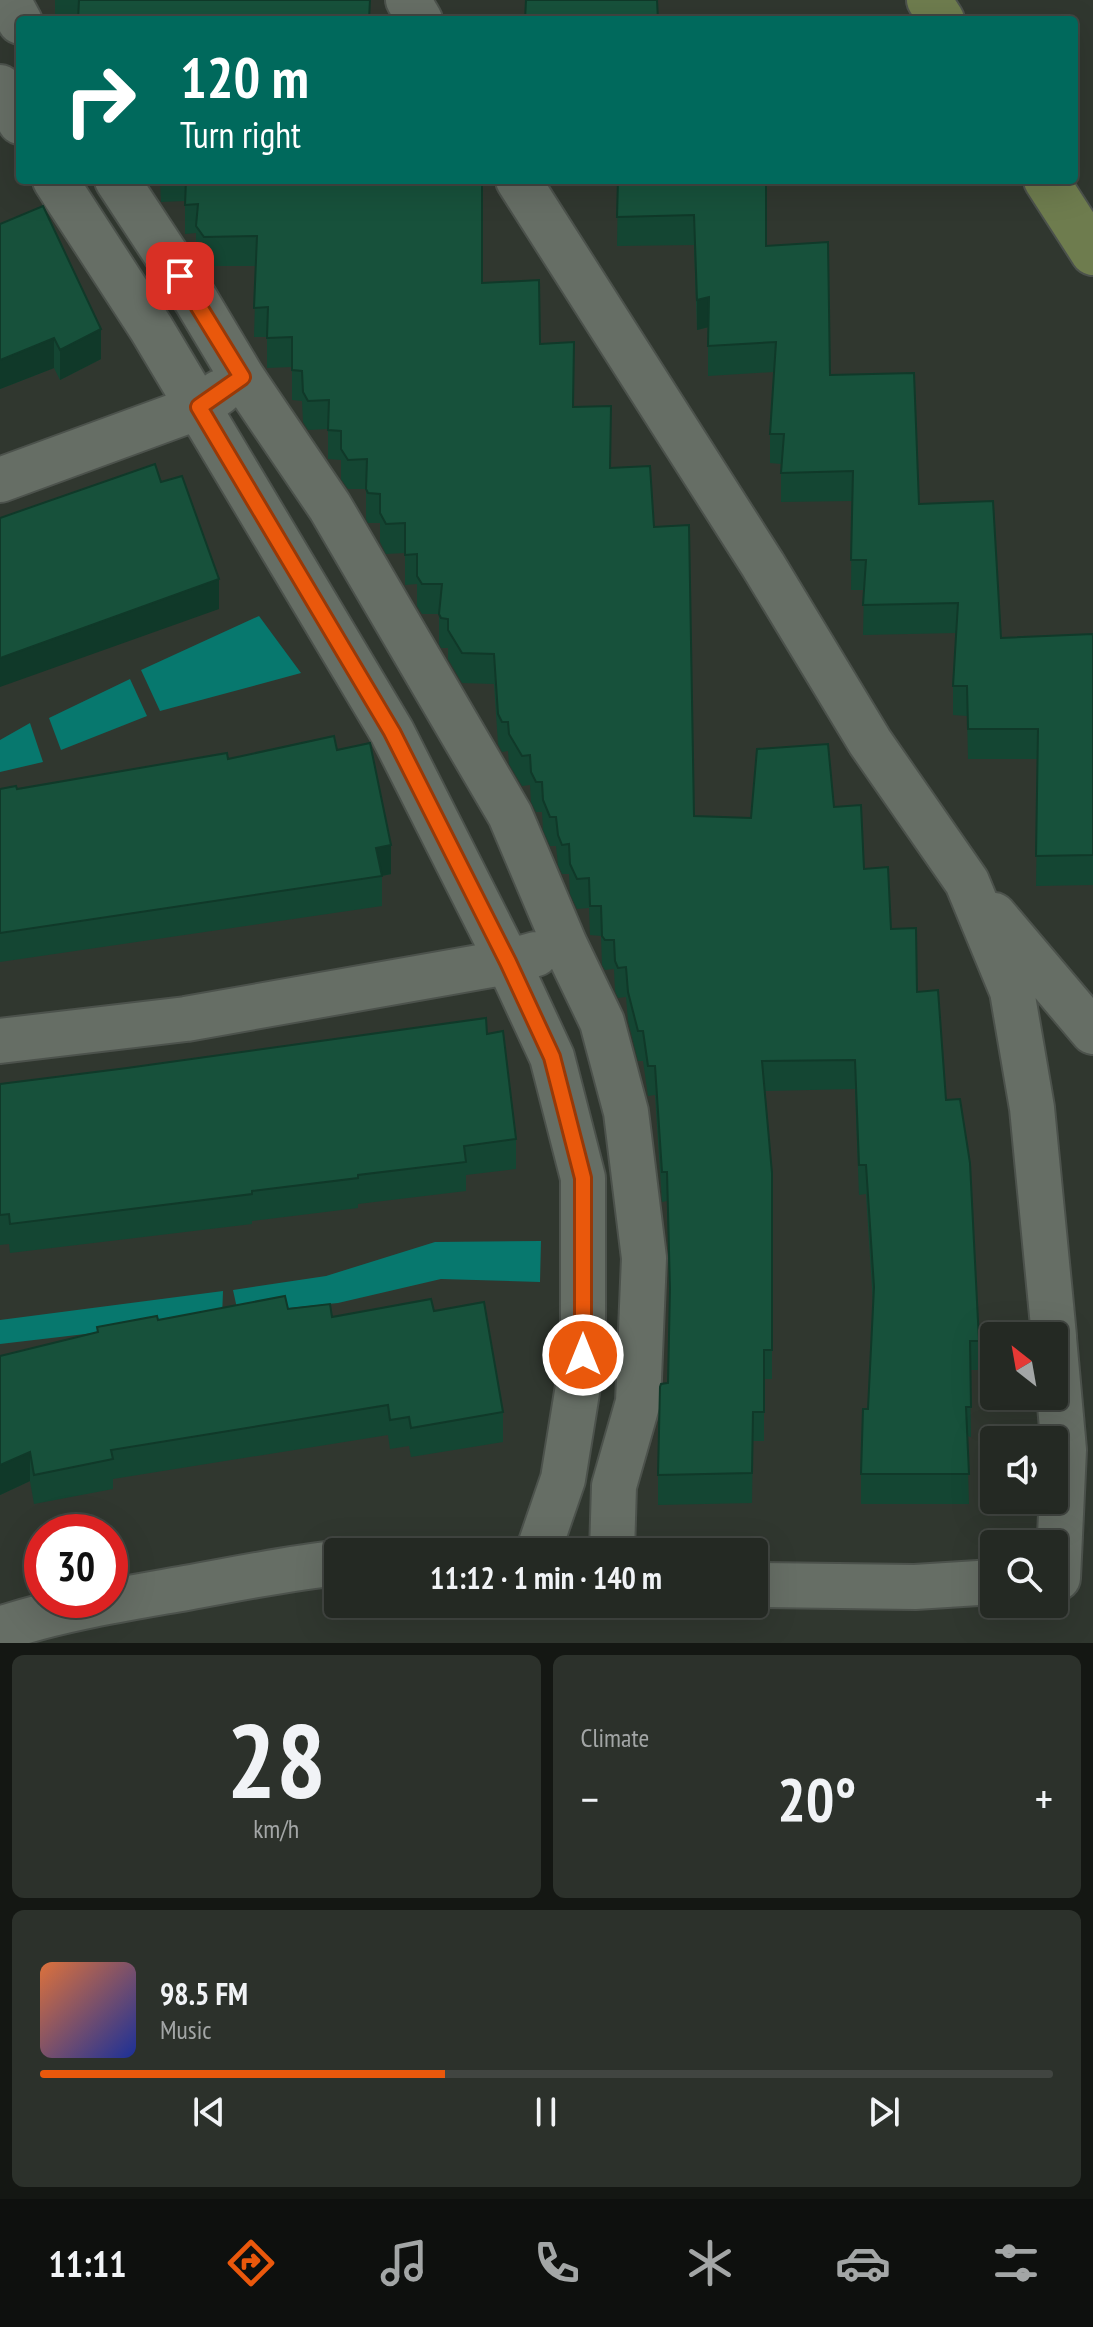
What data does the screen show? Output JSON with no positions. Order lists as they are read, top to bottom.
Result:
{
  "north": "top left",
  "page": {
    "turn": ["120 m", "Turn right"],
    "limit": "30",
    "trip": "11:12 · 1 min · 140 m",
    "tile": [
      ["28", "km/h"],
      "Climate"
    ],
    "heat": ["−", "20°", "+"],
    "song": ["98.5 FM", "Music"],
    "tabs": "11:11"
  }
}
